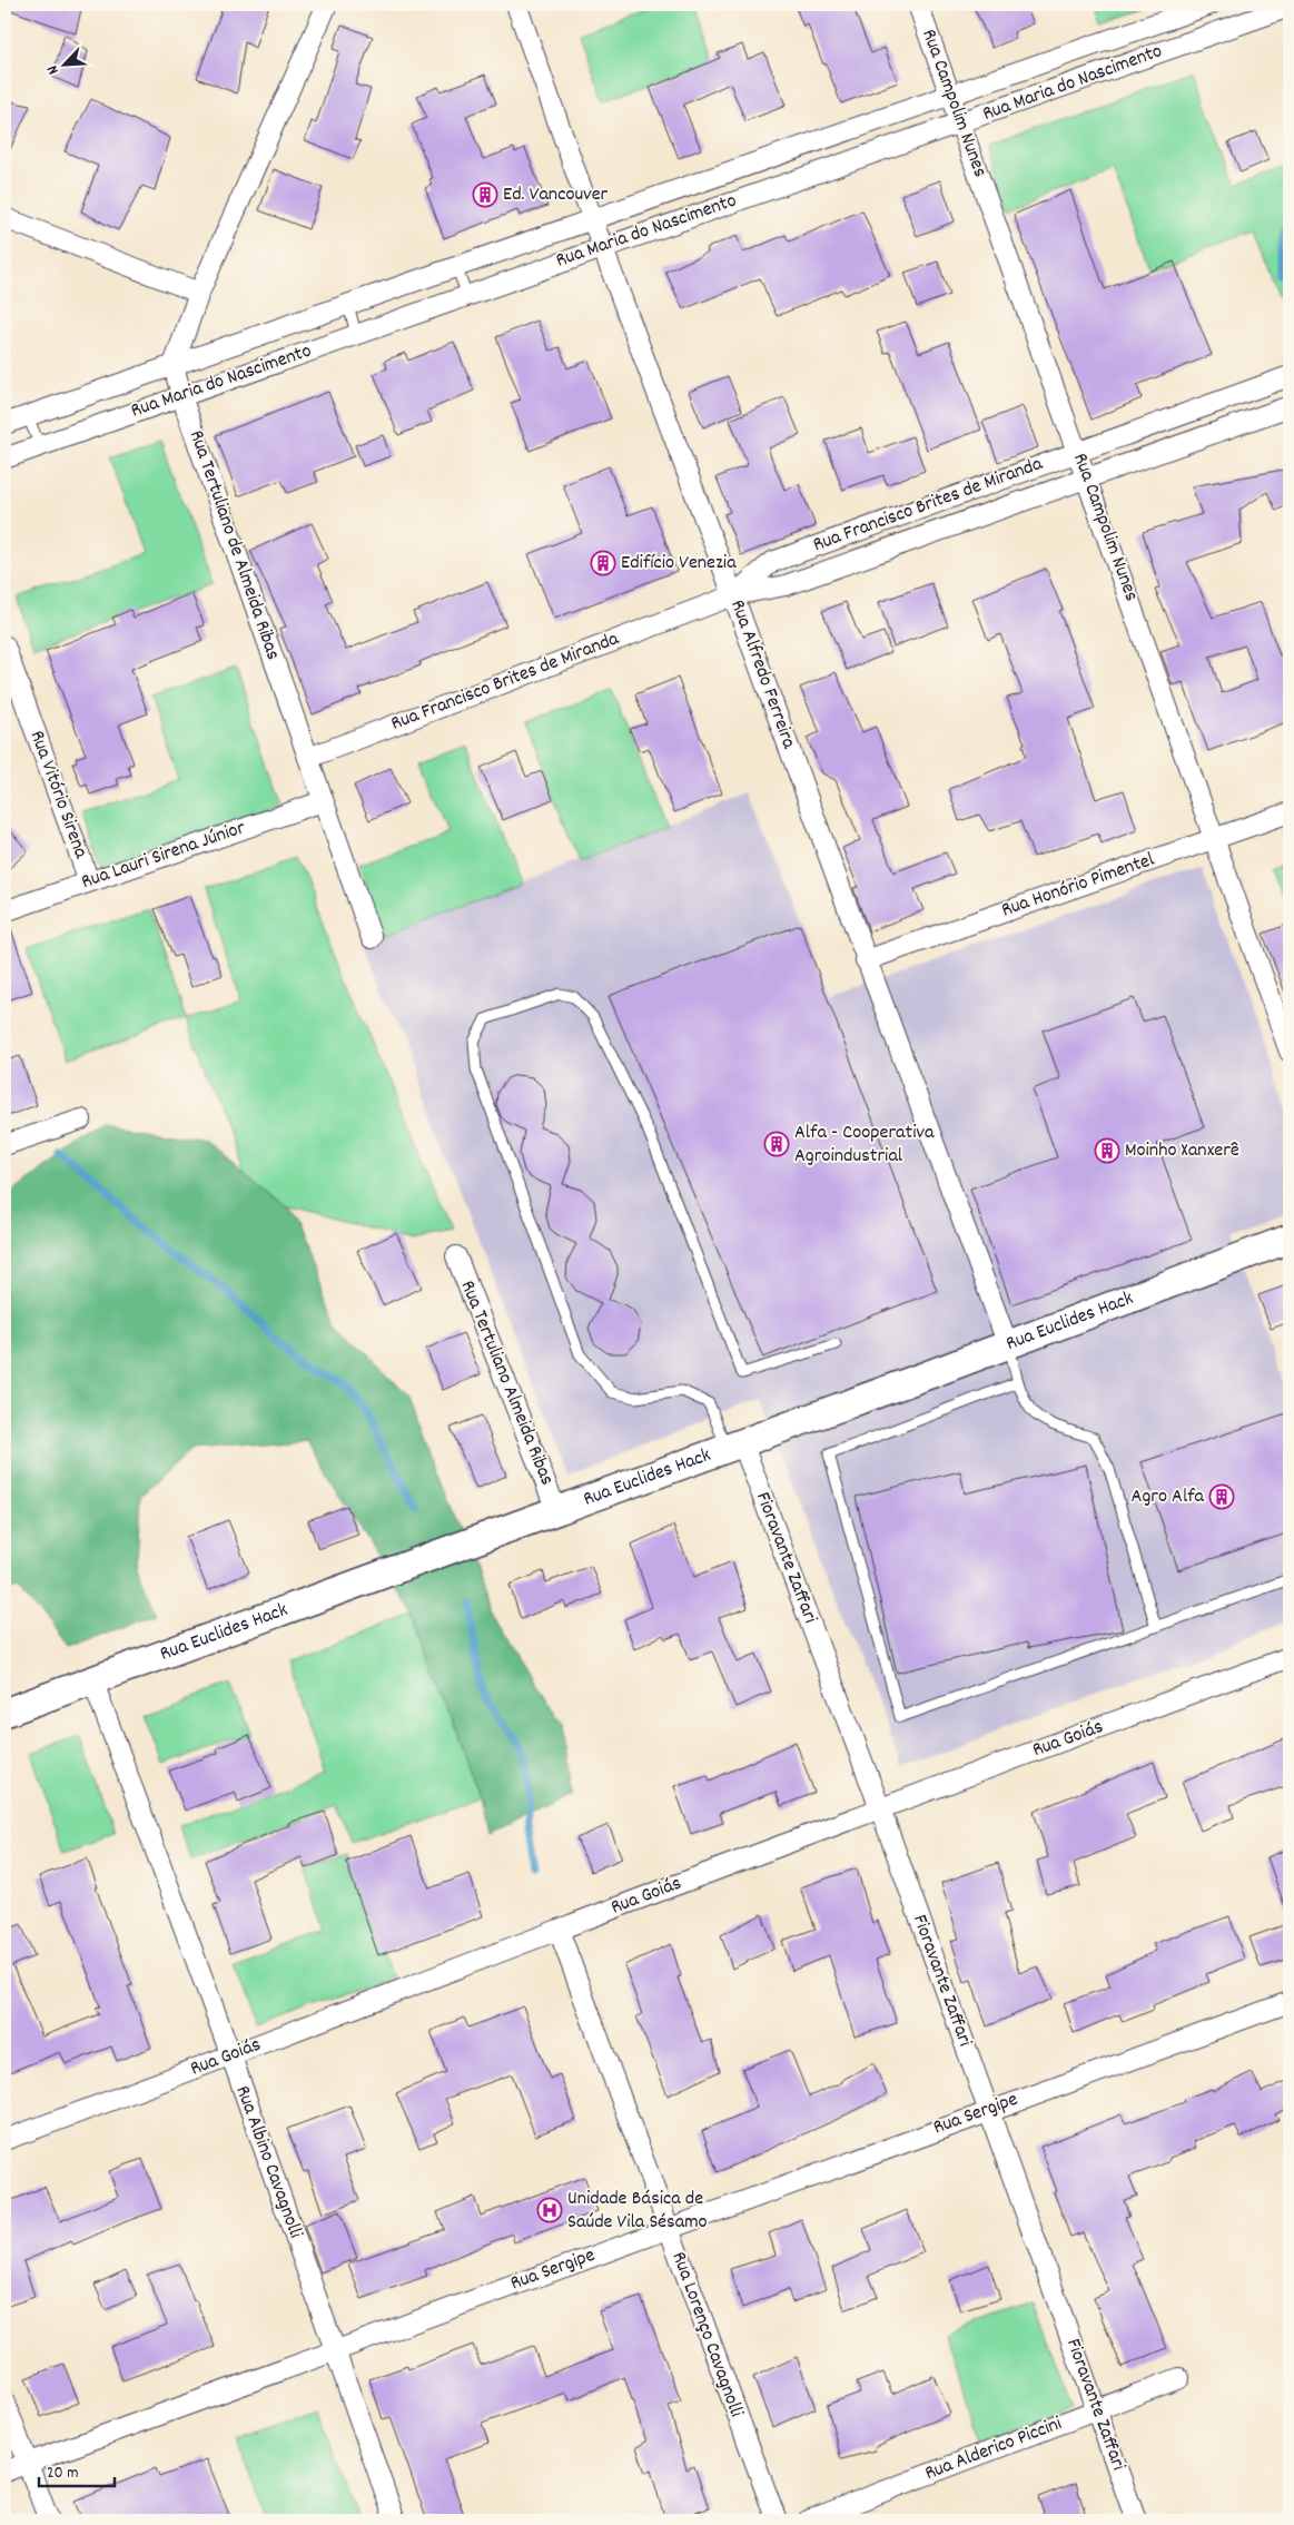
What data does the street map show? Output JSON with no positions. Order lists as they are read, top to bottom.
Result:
{
  "streets": {
    "main road": ["Rua Euclides Hack"],
    "street": [
      "Rua Maria do Nascimento",
      "Rua Campolim Nunes",
      "Rua Francisco Brites de Miranda",
      "Rua Tertuliano de Almeida Ribas",
      "Rua Alfredo Ferreira",
      "Rua Vitório Sirena",
      "Rua Lauri Sirena Júnior",
      "Rua Honório Pimentel",
      "Rua Tertuliano Almeida Ribas",
      "Fioravante Zaffari",
      "Rua Goiás",
      "Rua Sergipe",
      "Rua Albino Cavagnolli",
      "Rua Lorenço Cavagnolli",
      "Rua Alderico Piccini"
    ]
  },
  "crossings": [
    ["Rua Maria do Nascimento", "Rua Campolim Nunes"],
    ["Rua Maria do Nascimento", "Rua Tertuliano de Almeida Ribas"],
    ["Rua Maria do Nascimento", "Rua Alfredo Ferreira"],
    ["Rua Campolim Nunes", "Rua Francisco Brites de Miranda"],
    ["Rua Campolim Nunes", "Rua Honório Pimentel"],
    ["Rua Francisco Brites de Miranda", "Rua Tertuliano de Almeida Ribas"],
    ["Rua Francisco Brites de Miranda", "Rua Alfredo Ferreira"],
    ["Rua Tertuliano de Almeida Ribas", "Rua Lauri Sirena Júnior"],
    ["Rua Alfredo Ferreira", "Rua Honório Pimentel"],
    ["Rua Alfredo Ferreira", "Rua Euclides Hack"],
    ["Rua Vitório Sirena", "Rua Lauri Sirena Júnior"],
    ["Rua Euclides Hack", "Rua Tertuliano Almeida Ribas"],
    ["Rua Euclides Hack", "Fioravante Zaffari"],
    ["Rua Euclides Hack", "Rua Albino Cavagnolli"],
    ["Fioravante Zaffari", "Rua Goiás"],
    ["Fioravante Zaffari", "Rua Sergipe"],
    ["Fioravante Zaffari", "Rua Alderico Piccini"],
    ["Rua Goiás", "Rua Albino Cavagnolli"],
    ["Rua Goiás", "Rua Lorenço Cavagnolli"],
    ["Rua Sergipe", "Rua Albino Cavagnolli"],
    ["Rua Sergipe", "Rua Lorenço Cavagnolli"]
  ],
  "places": {
    "building": [
      "Ed. Vancouver",
      "Edifício Venezia",
      "Alfa - Cooperativa Agroindustrial",
      "Moinho Xanxerê",
      "Agro Alfa"
    ],
    "hospital": ["Unidade Básica de Saúde Vila Sésamo"]
  },
  "scale_bar": "20 m",
  "north": "bottom left"
}
